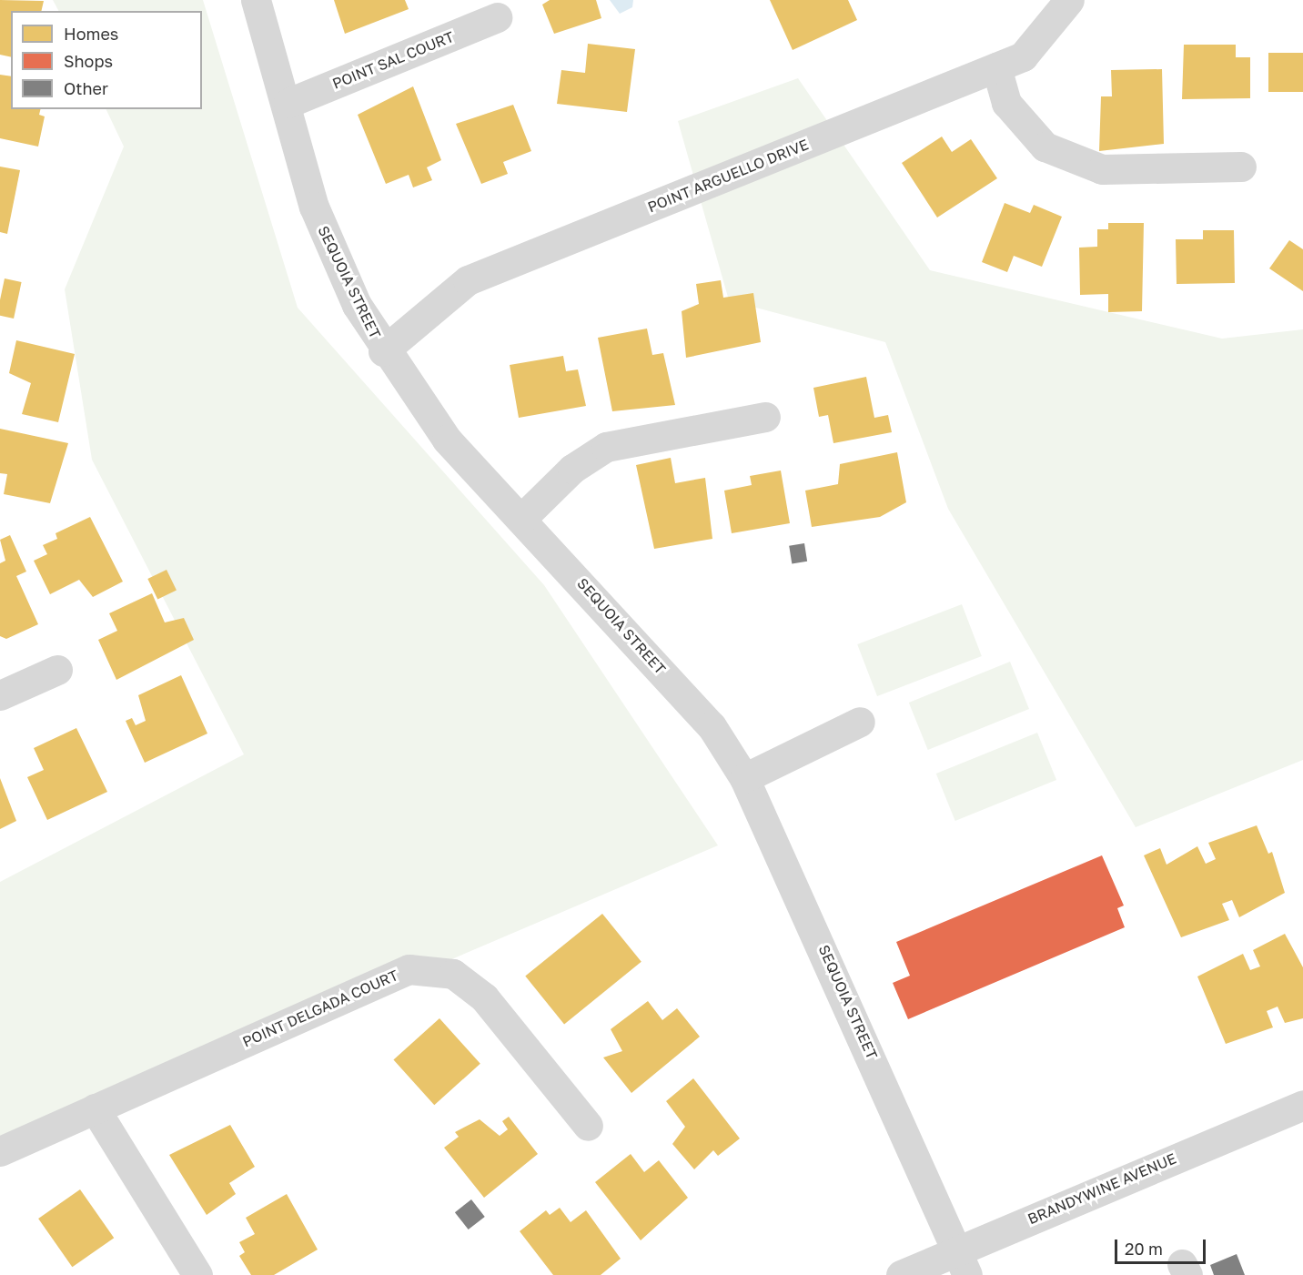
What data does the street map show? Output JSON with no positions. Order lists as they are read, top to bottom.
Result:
{
  "streets": {
    "street": [
      "POINT SAL COURT",
      "POINT ARGUELLO DRIVE",
      "SEQUOIA STREET",
      "POINT DELGADA COURT",
      "BRANDYWINE AVENUE"
    ]
  },
  "crossings": [
    ["POINT SAL COURT", "SEQUOIA STREET"],
    ["POINT ARGUELLO DRIVE", "SEQUOIA STREET"],
    ["SEQUOIA STREET", "BRANDYWINE AVENUE"]
  ],
  "legend": ["Homes", "Shops", "Other"],
  "scale_bar": "20 m"
}
